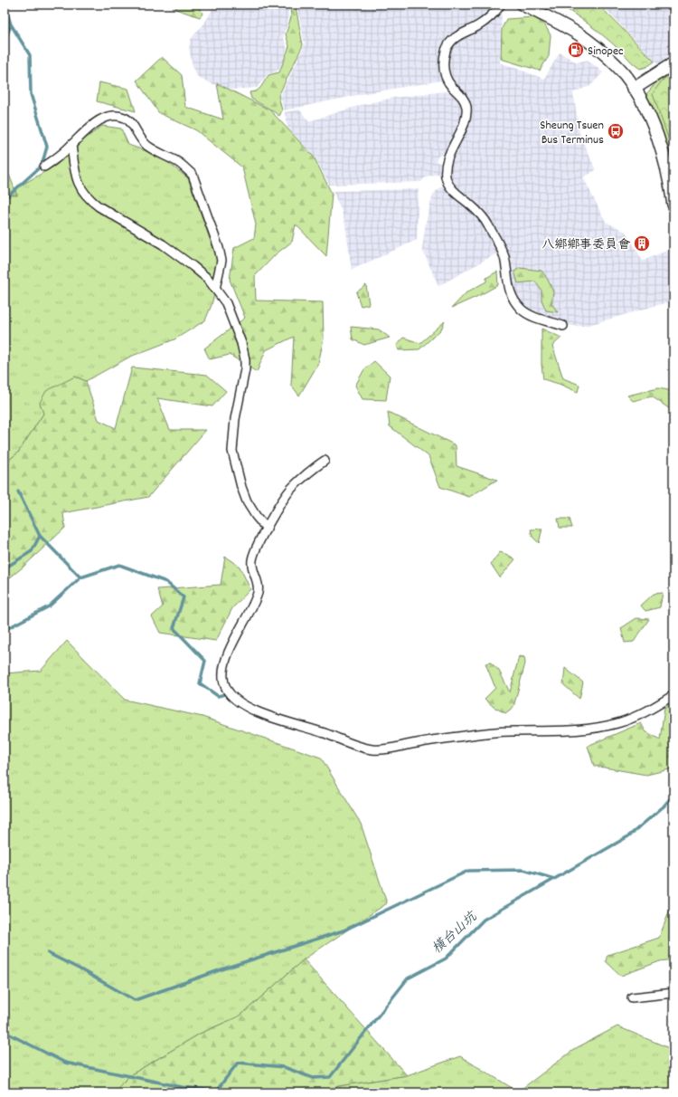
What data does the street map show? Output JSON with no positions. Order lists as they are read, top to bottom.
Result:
{
  "water": ["橫台山坑"],
  "places": {
    "fuel station": ["Sinopec"],
    "bus stop": ["Sheung Tsuen Bus Terminus"],
    "building": ["八鄉鄉事委員會"]
  }
}
